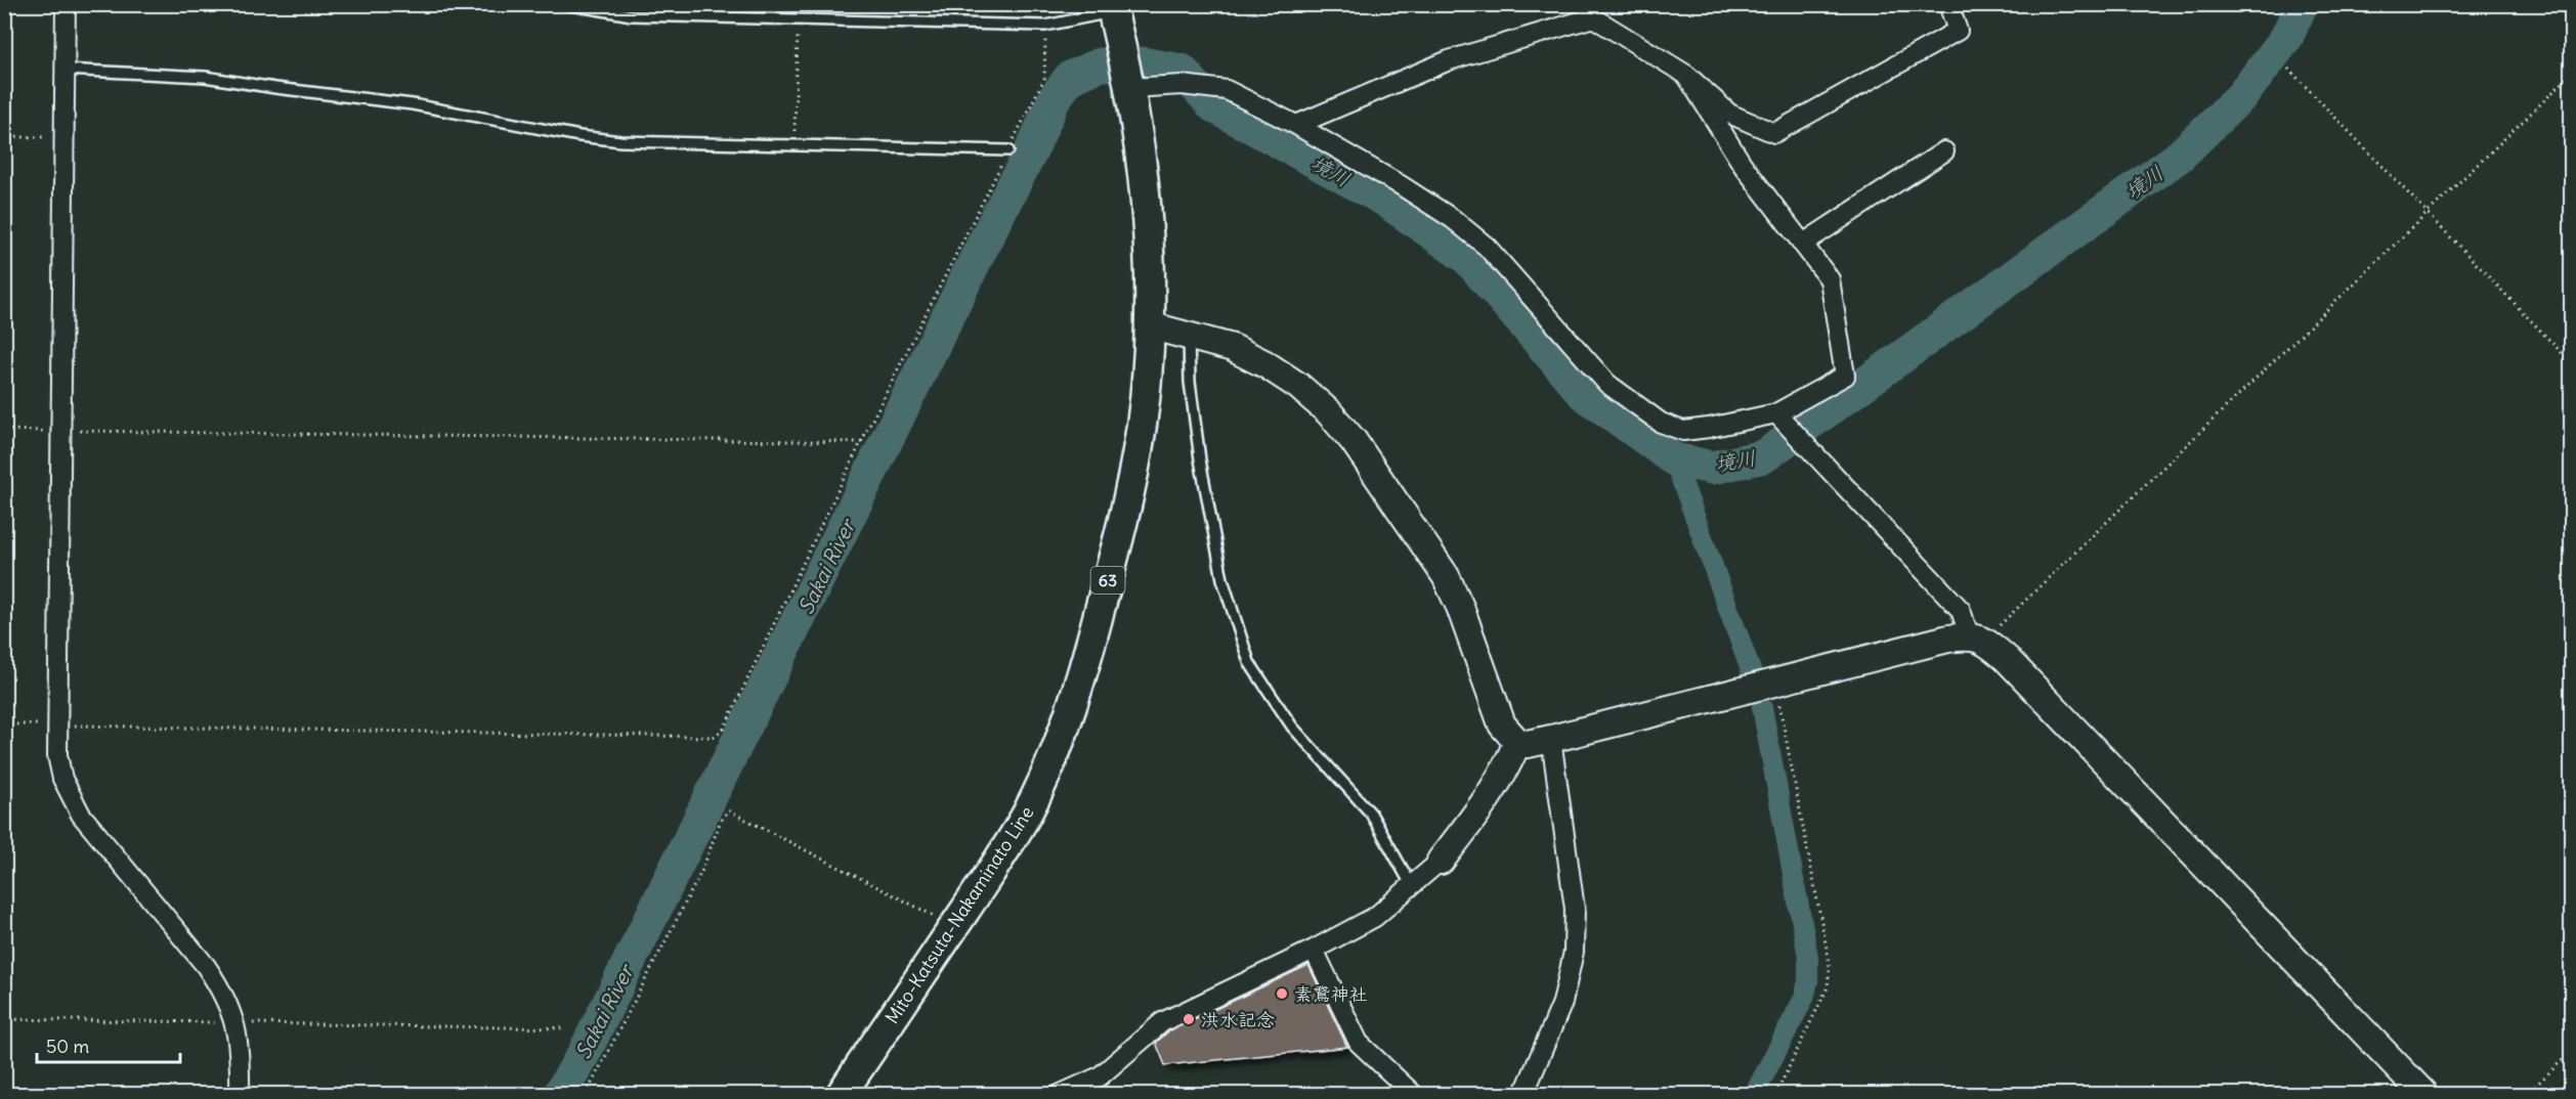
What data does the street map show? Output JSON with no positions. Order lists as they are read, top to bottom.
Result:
{
  "streets": {
    "main road": ["63", "Mito-Katsuta-Nakaminato Line"]
  },
  "water": ["境川", "Sakai River"],
  "places": ["素鵞神社", "洪水記念"],
  "scale_bar": "50 m"
}
